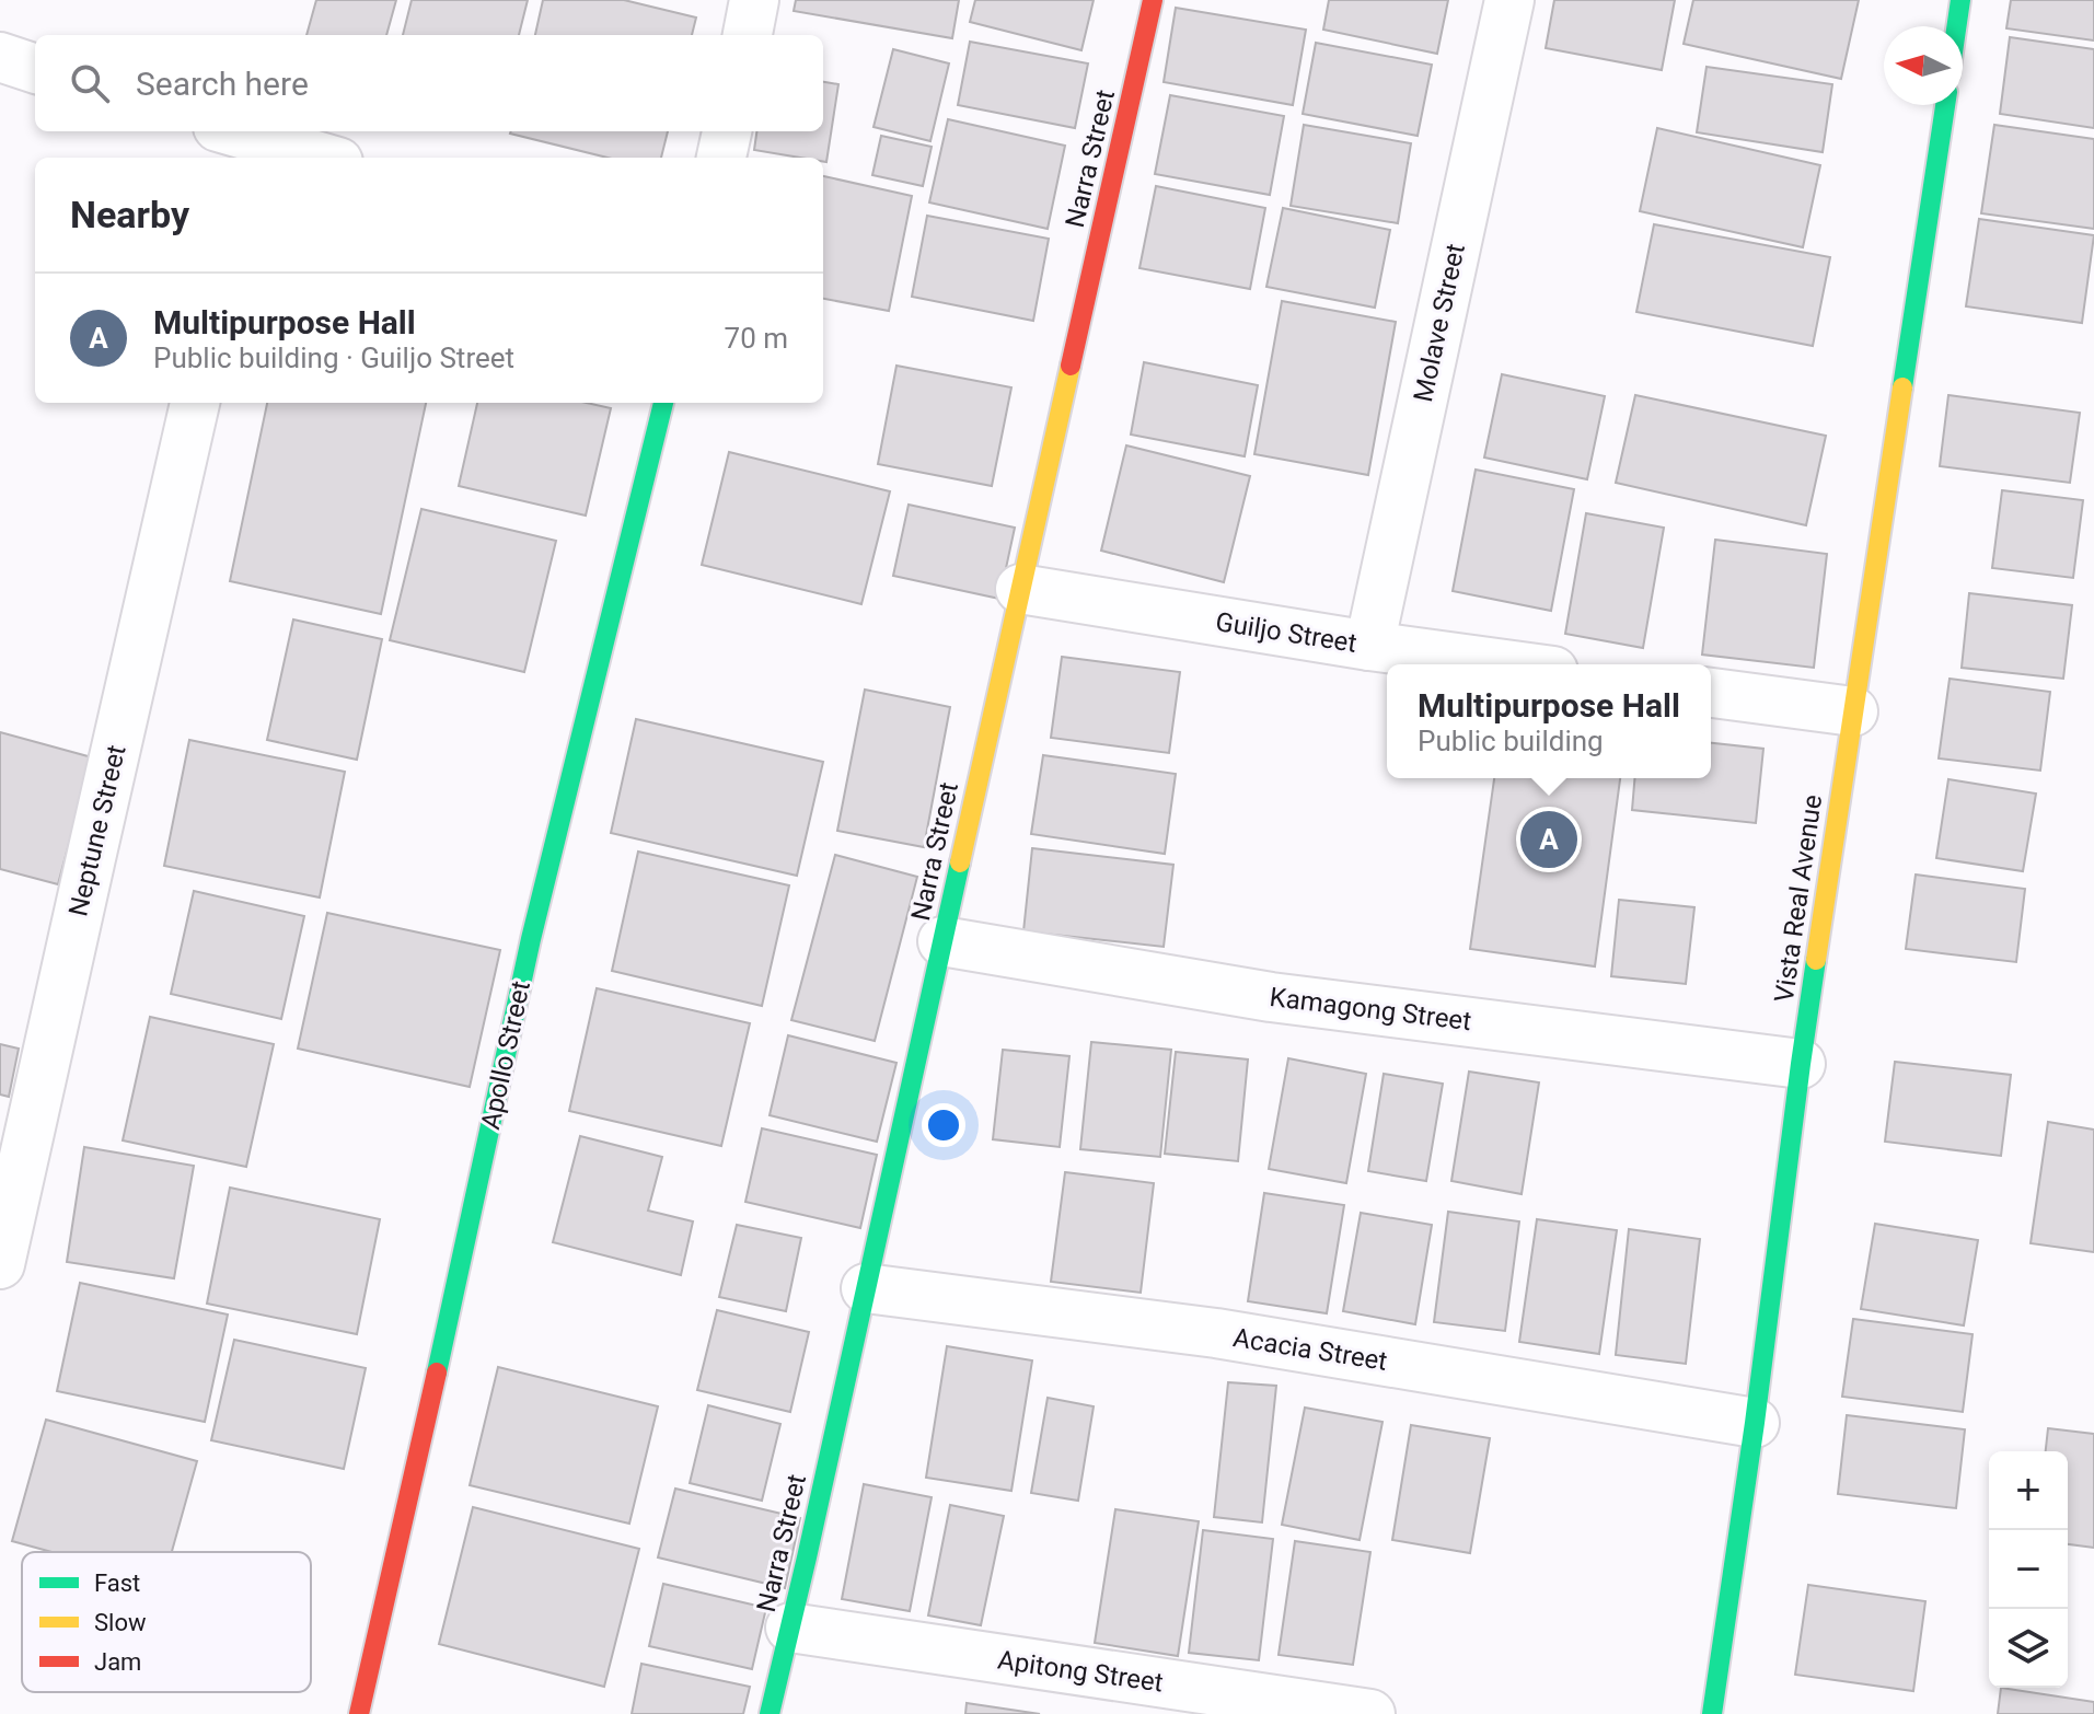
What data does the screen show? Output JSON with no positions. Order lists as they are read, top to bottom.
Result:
{
  "streets": {
    "street": [
      "Narra Street",
      "Molave Street",
      "Guiljo Street",
      "Neptune Street",
      "Vista Real Avenue",
      "Kamagong Street",
      "Apollo Street",
      "Acacia Street",
      "Apitong Street"
    ]
  },
  "crossings": [
    ["Narra Street", "Guiljo Street"],
    ["Narra Street", "Kamagong Street"],
    ["Narra Street", "Acacia Street"],
    ["Narra Street", "Apitong Street"],
    ["Molave Street", "Guiljo Street"],
    ["Vista Real Avenue", "Kamagong Street"],
    ["Vista Real Avenue", "Acacia Street"]
  ],
  "legend": ["Fast", "Slow", "Jam"],
  "north": "left",
  "page": {
    "search": "Search here",
    "heading": "Nearby",
    "list": [
      {
        "mark": "A",
        "name": "Multipurpose Hall",
        "note": "Public building · Guiljo Street",
        "value": "70 m"
      }
    ],
    "popup": ["Multipurpose Hall", "Public building"],
    "pins": "A",
    "map_buttons": ["+", "−"]
  }
}
